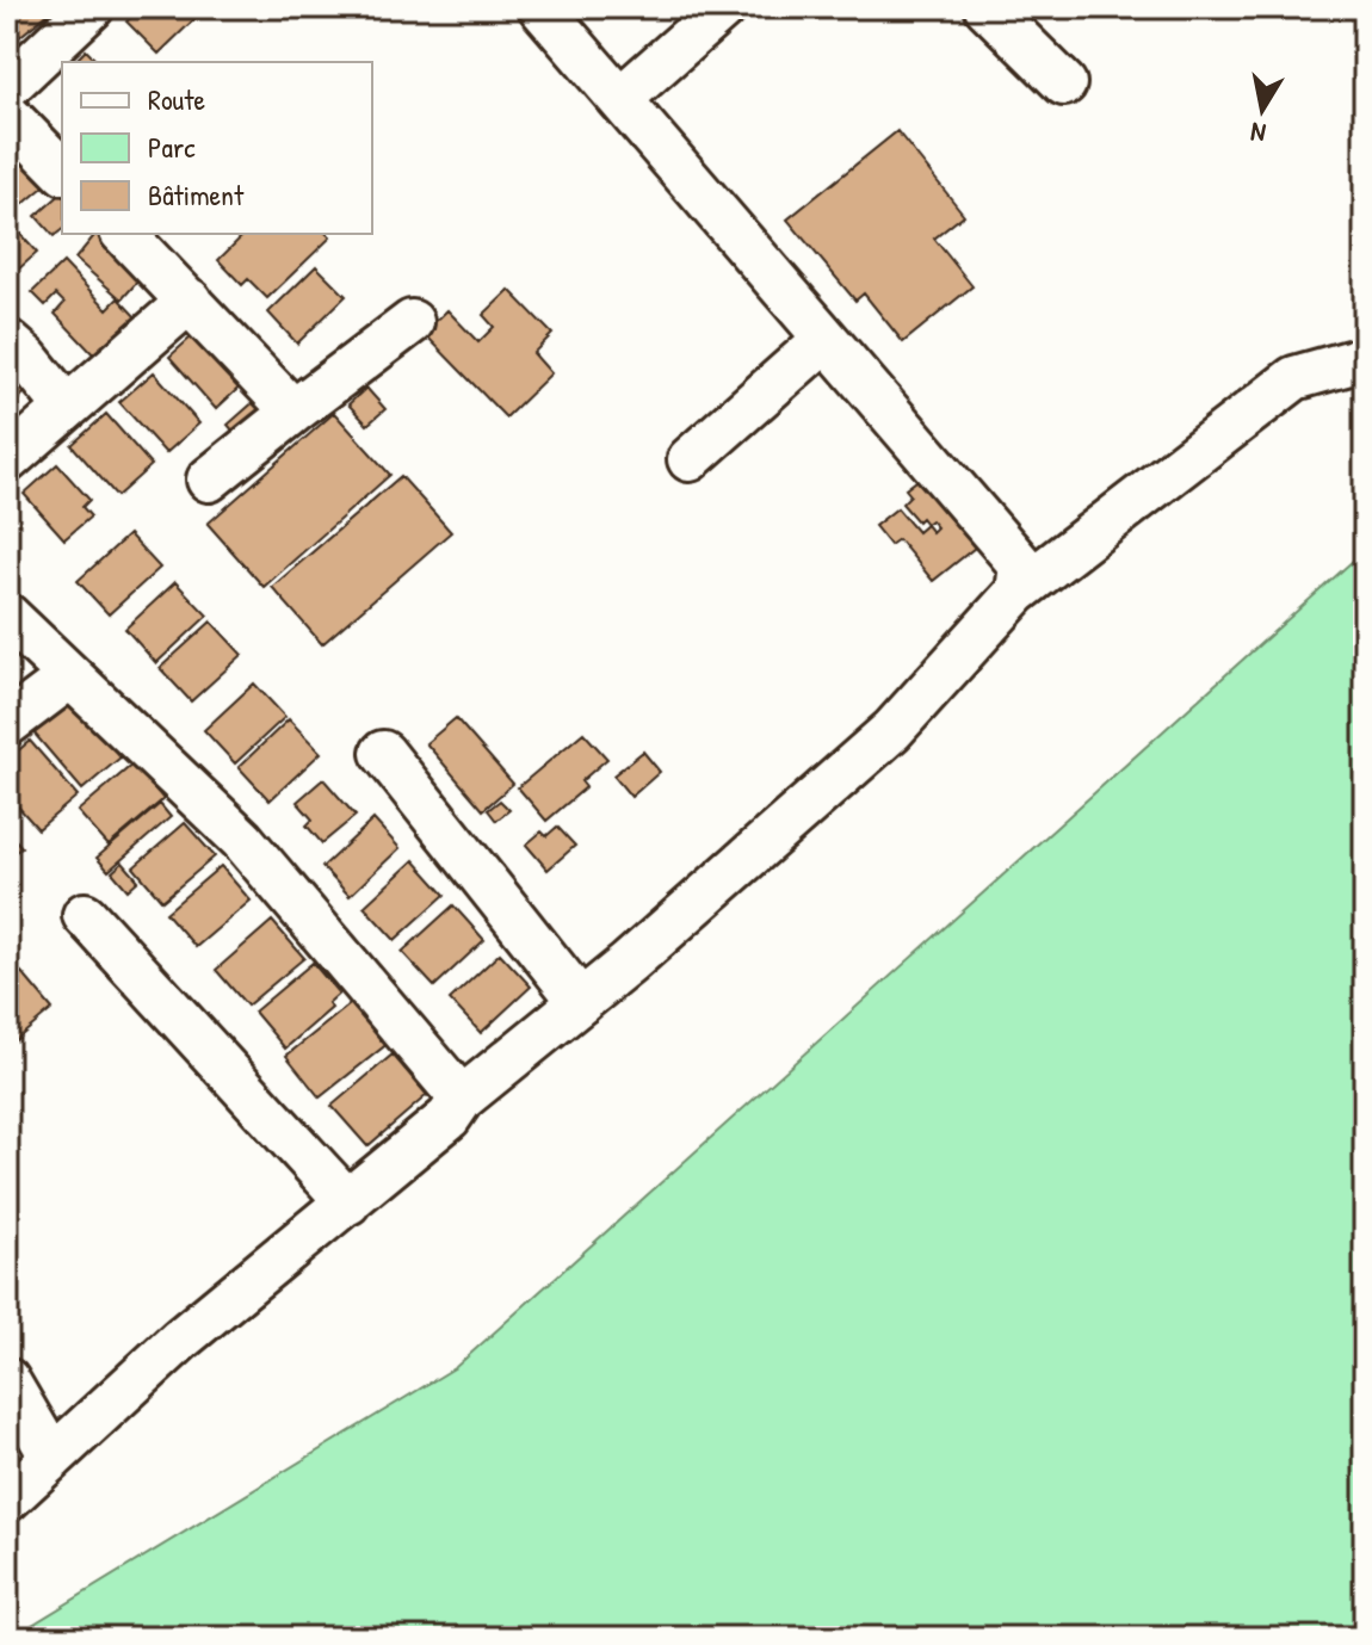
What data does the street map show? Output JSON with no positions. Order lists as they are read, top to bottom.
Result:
{
  "legend": ["Route", "Parc", "Bâtiment"],
  "north": "bottom"
}
